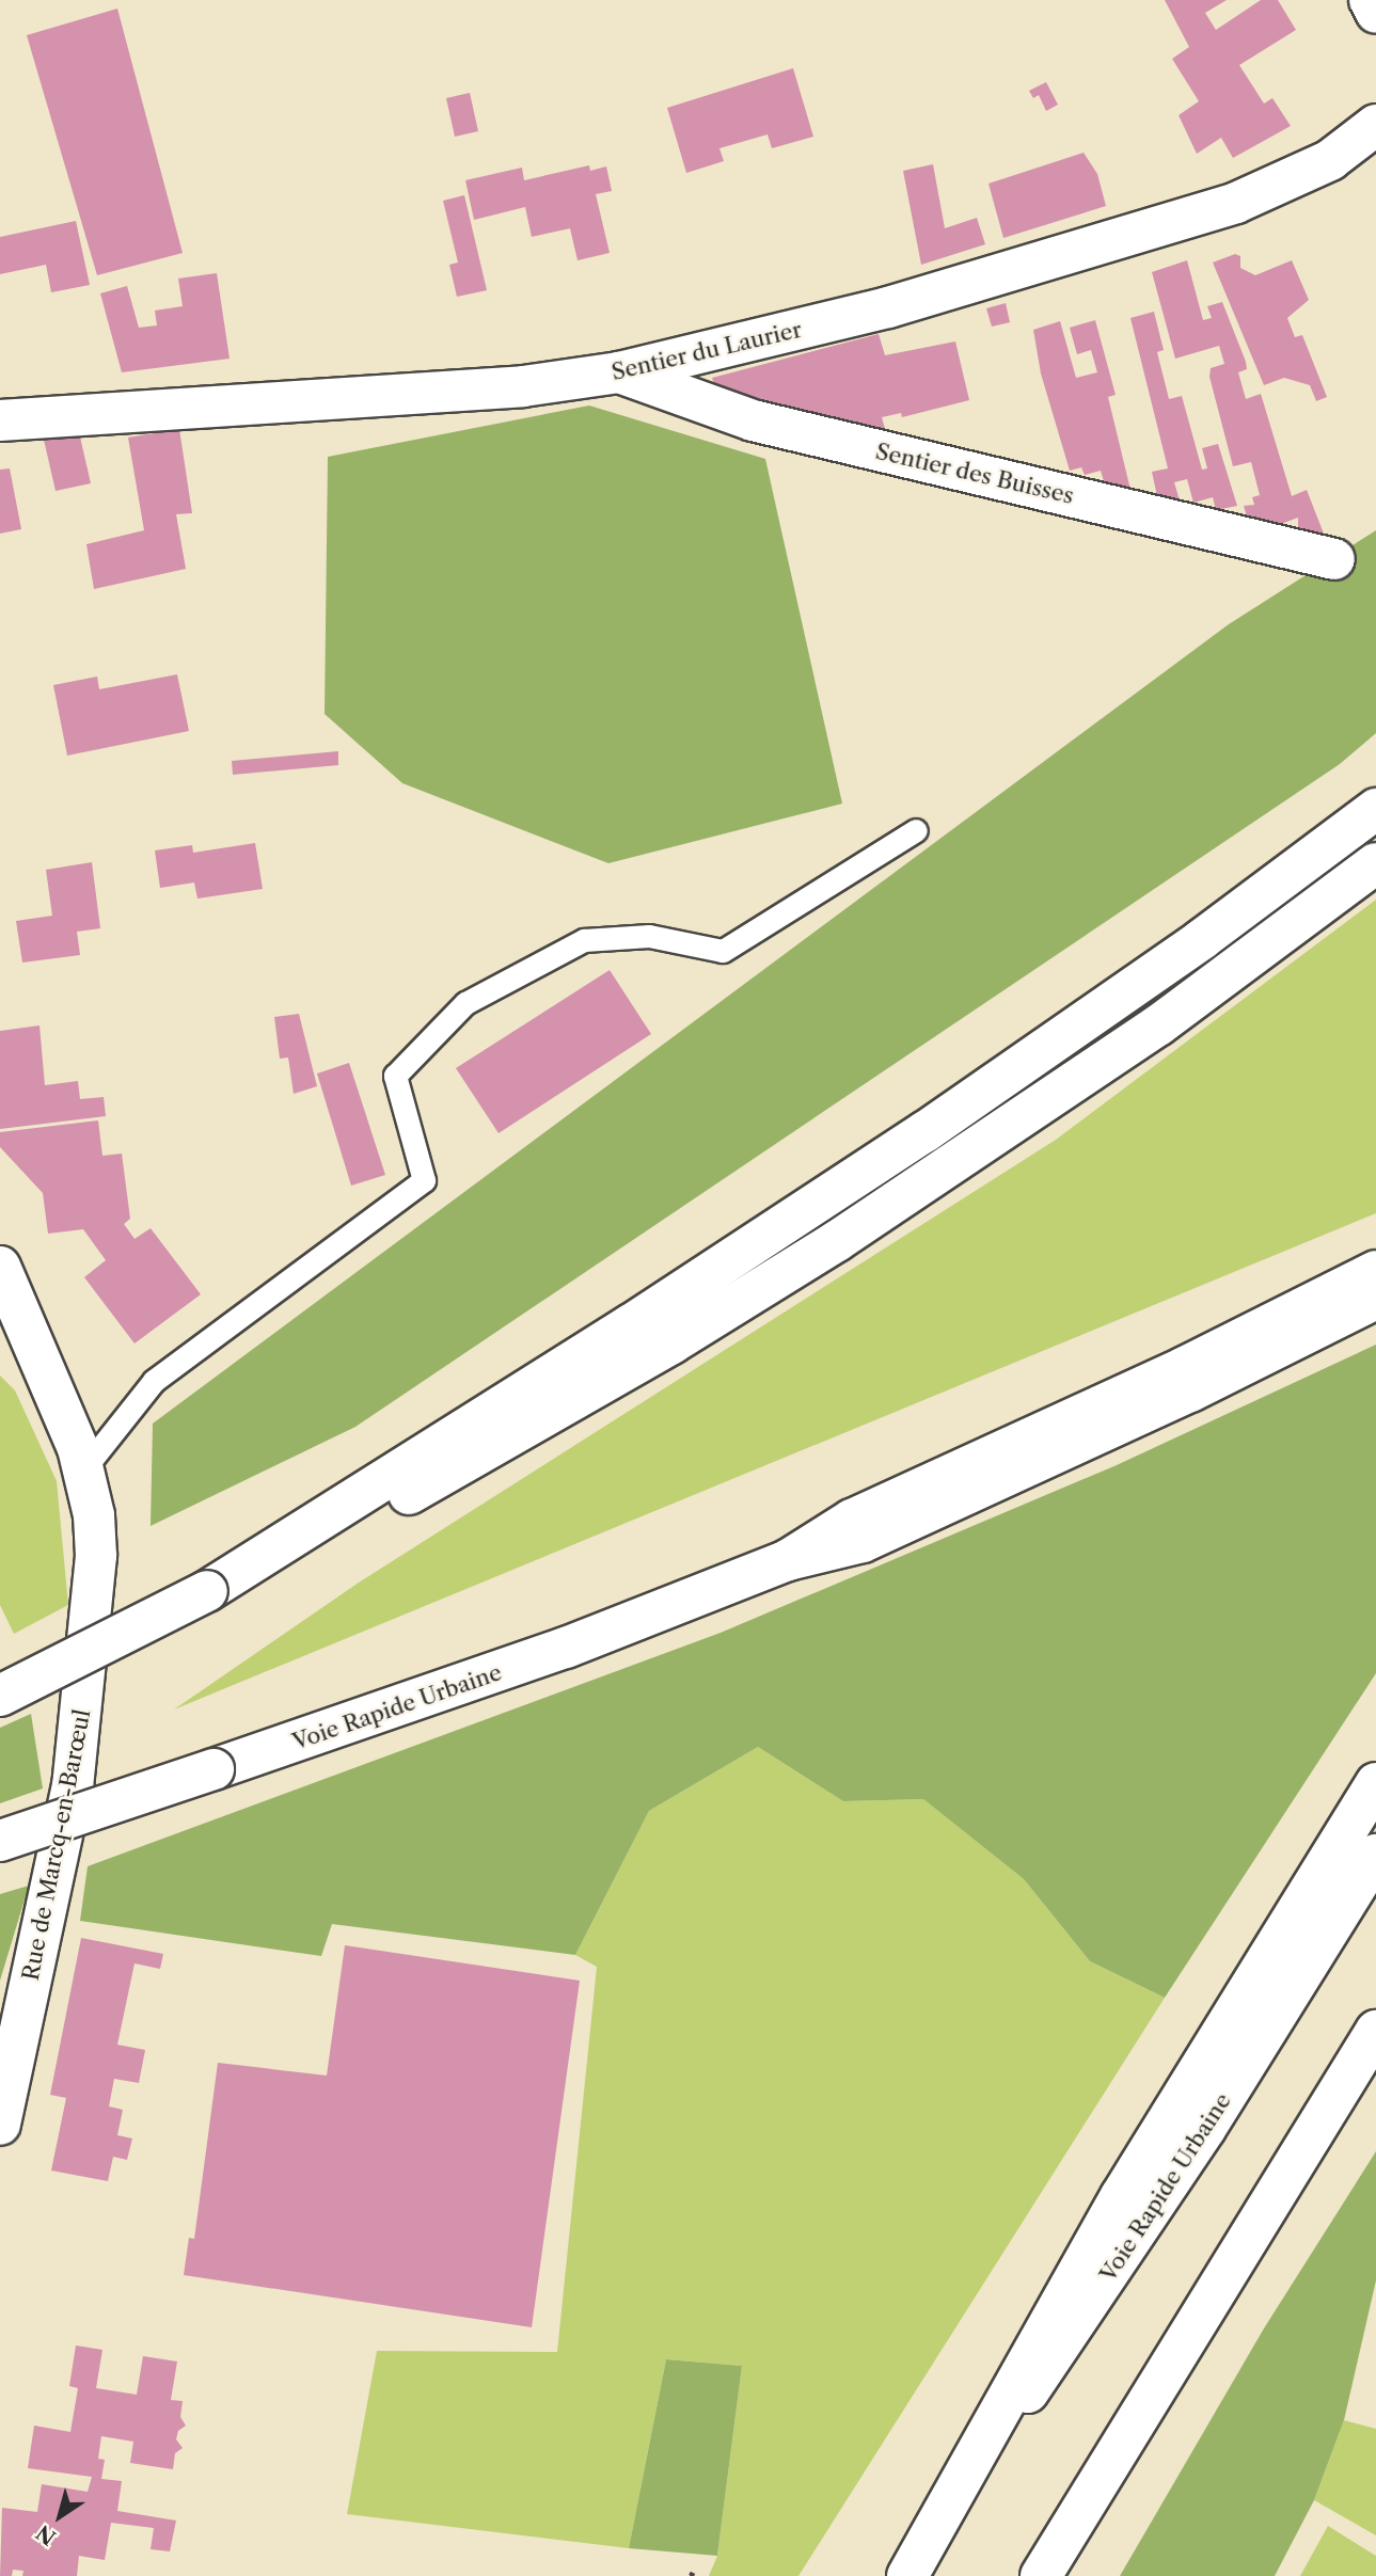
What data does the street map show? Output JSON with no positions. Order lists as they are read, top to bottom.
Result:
{
  "streets": {
    "main road": [
      "Sentier du Laurier",
      "Sentier des Buisses",
      "Voie Rapide Urbaine",
      "Rue de Marcq-en-Barœul"
    ]
  },
  "crossings": [
    ["Sentier du Laurier", "Sentier des Buisses"]
  ],
  "north": "bottom left"
}
